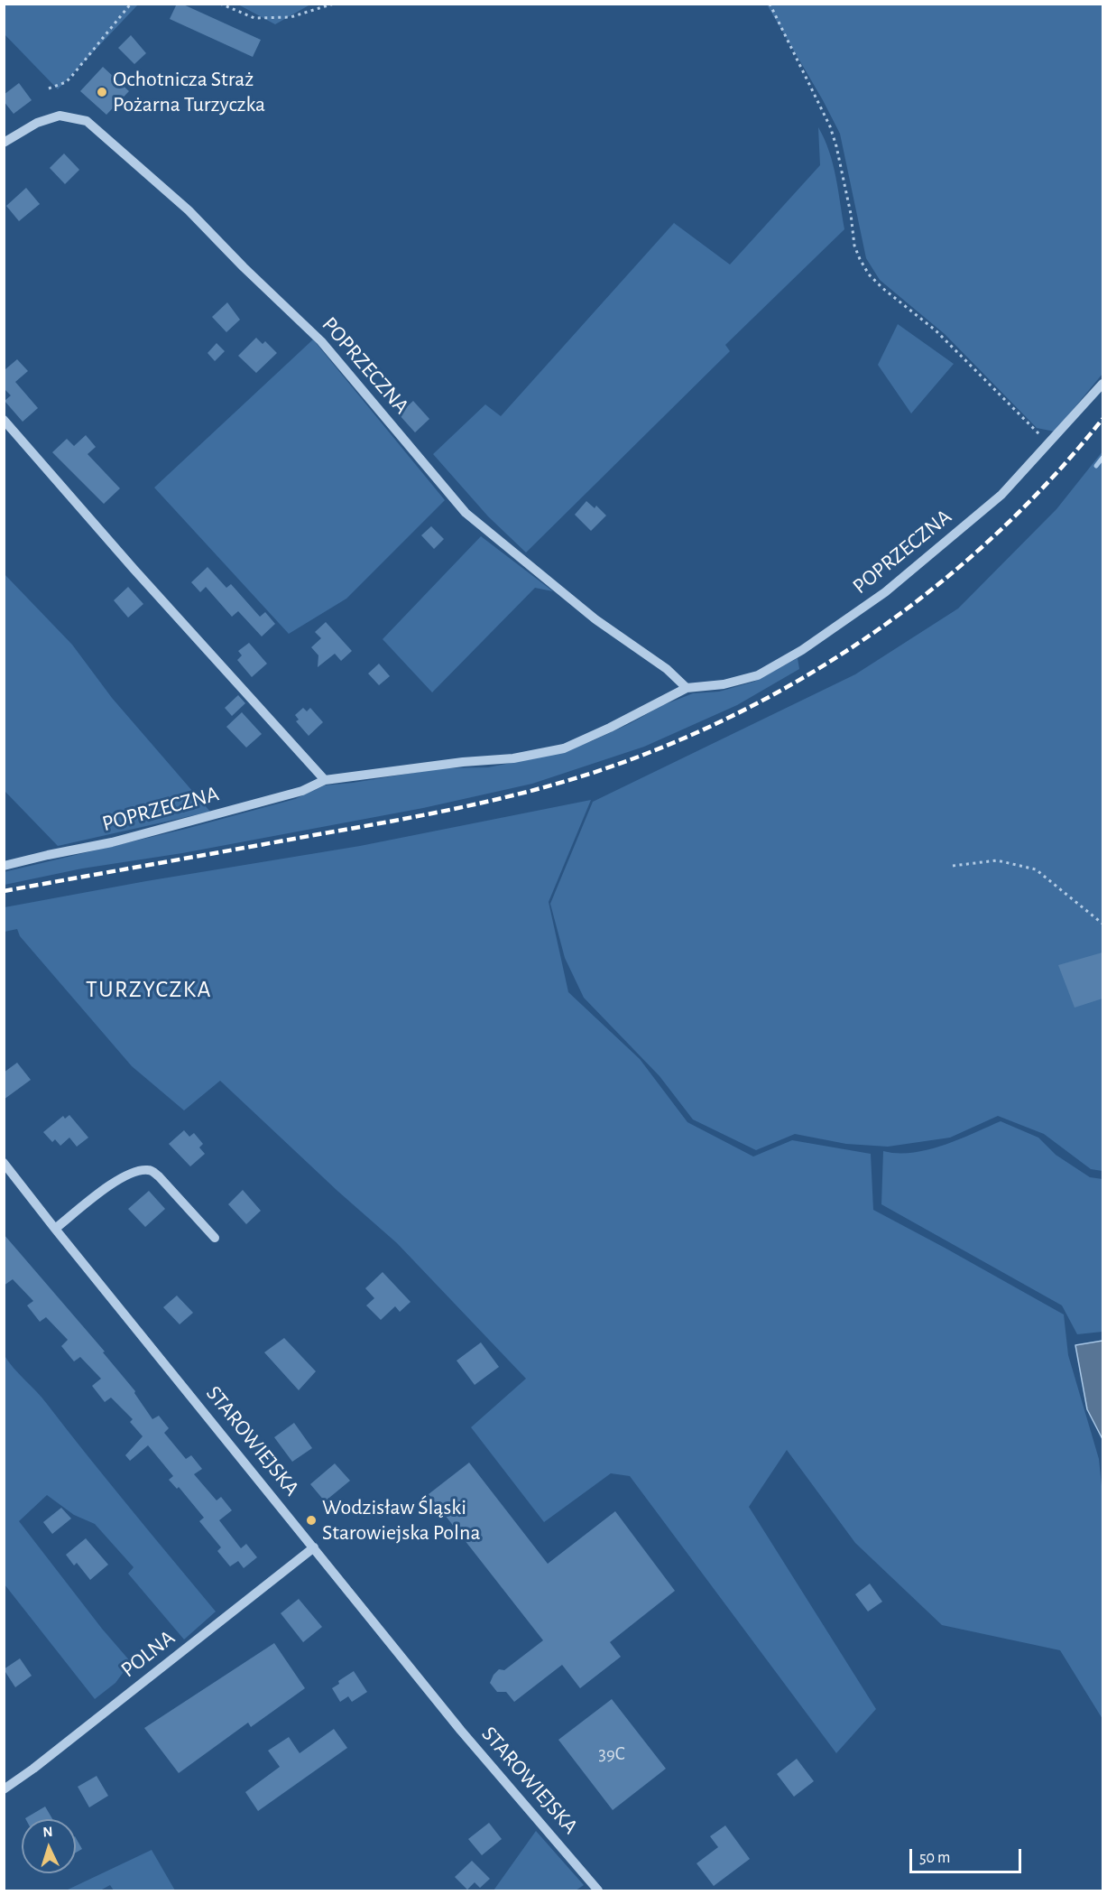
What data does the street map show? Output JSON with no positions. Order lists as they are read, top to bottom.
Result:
{
  "streets": {
    "street": ["POPRZECZNA", "STAROWIEJSKA", "POLNA"]
  },
  "crossings": [
    ["STAROWIEJSKA", "POLNA"]
  ],
  "districts": ["TURZYCZKA"],
  "places": ["Ochotnicza Straż Pożarna Turzyczka", "Wodzisław Śląski Starowiejska Polna"],
  "house_numbers": ["39C"],
  "scale_bar": "50 m",
  "north": "top"
}
